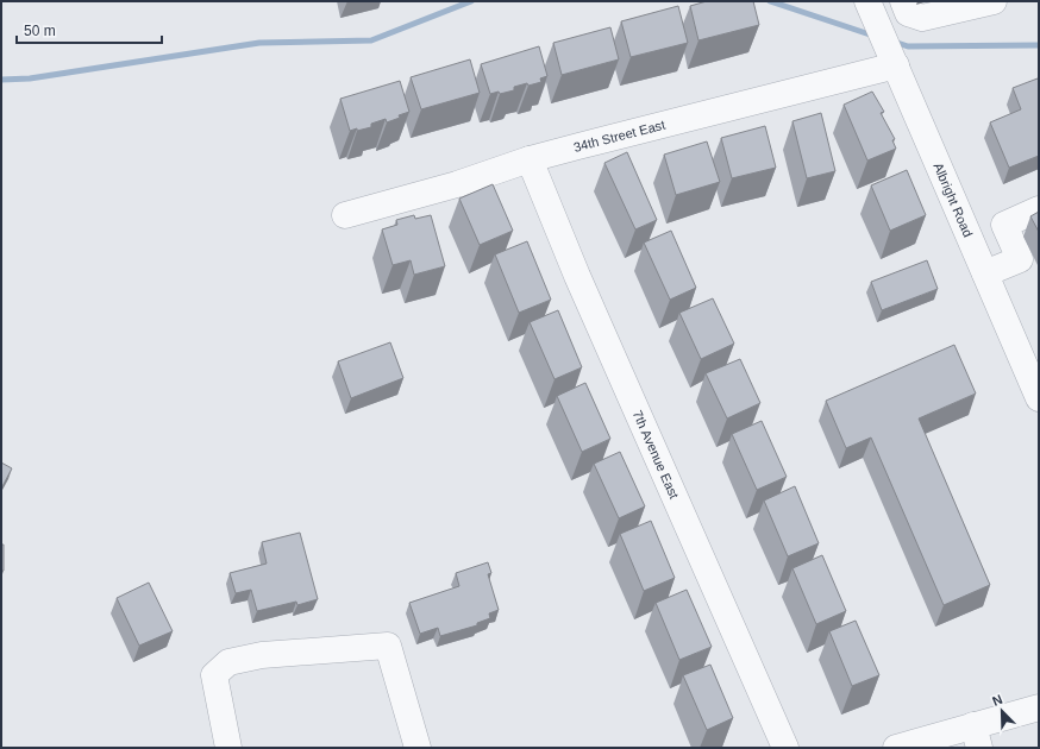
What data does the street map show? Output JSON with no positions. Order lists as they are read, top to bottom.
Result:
{
  "streets": {
    "street": ["34th Street East", "Albright Road", "7th Avenue East"]
  },
  "crossings": [
    ["34th Street East", "Albright Road"],
    ["34th Street East", "7th Avenue East"]
  ],
  "scale_bar": "50 m",
  "north": "top left"
}
